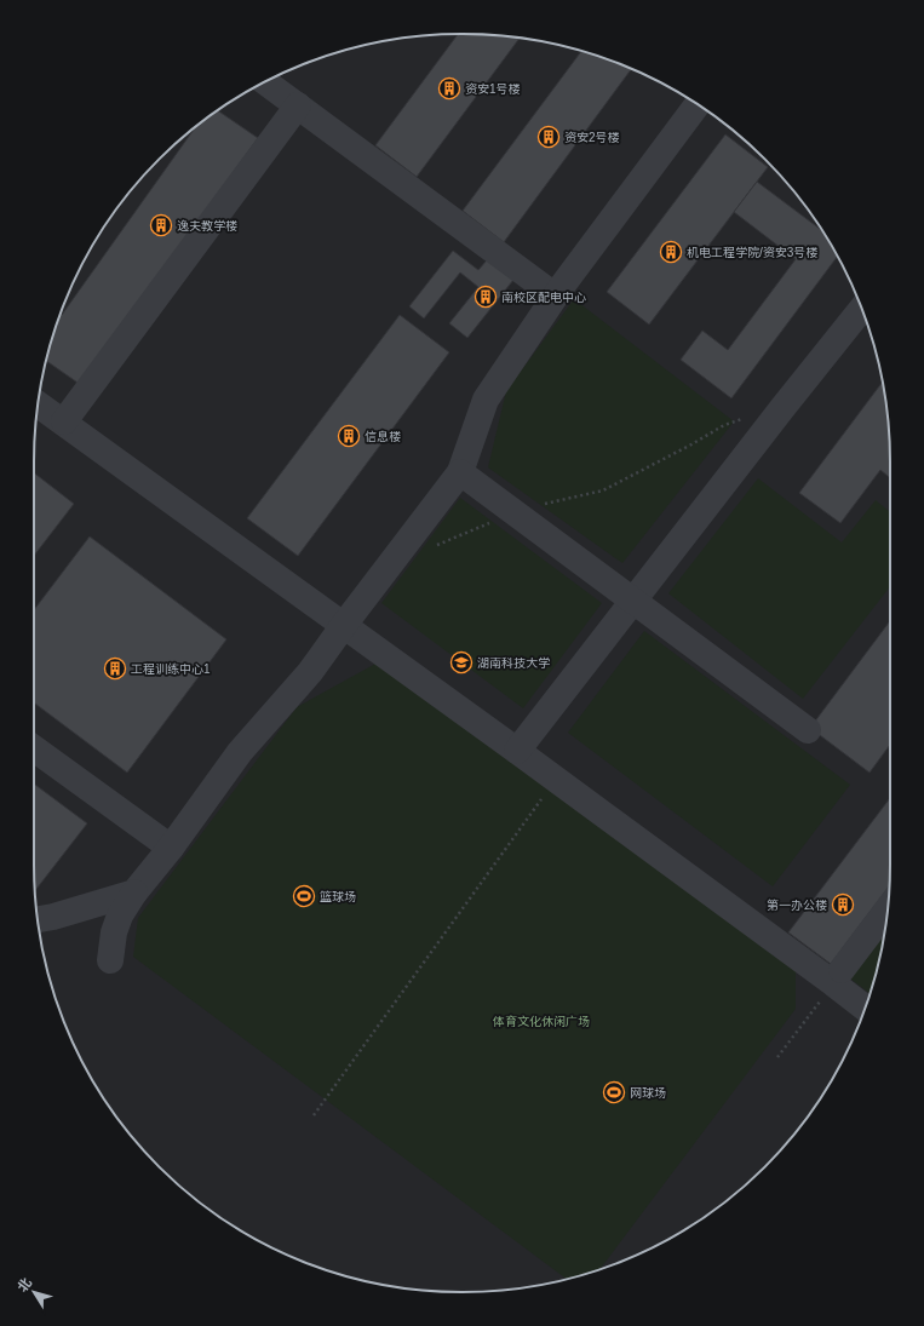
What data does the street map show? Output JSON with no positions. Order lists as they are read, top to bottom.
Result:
{
  "parks": ["体育文化休闲广场"],
  "places": {
    "building": [
      "资安1号楼",
      "资安2号楼",
      "逸夫教学楼",
      "机电工程学院/资安3号楼",
      "南校区配电中心",
      "信息楼",
      "工程训练中心1",
      "第一办公楼"
    ],
    "school or university": ["湖南科技大学"],
    "sports": ["篮球场", "网球场"]
  },
  "north": "top left"
}
